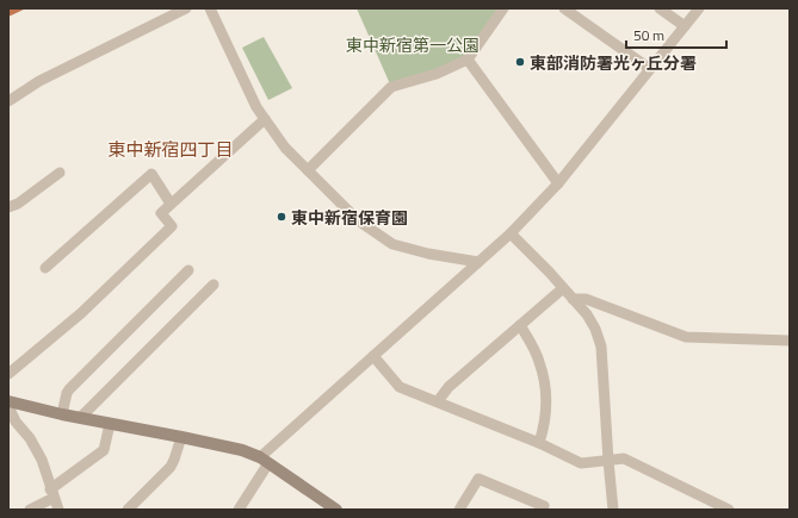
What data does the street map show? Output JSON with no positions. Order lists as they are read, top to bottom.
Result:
{
  "districts": ["東中新宿四丁目"],
  "parks": ["東中新宿第一公園"],
  "places": ["東部消防署光ヶ丘分署", "東中新宿保育園"],
  "scale_bar": "50 m"
}
